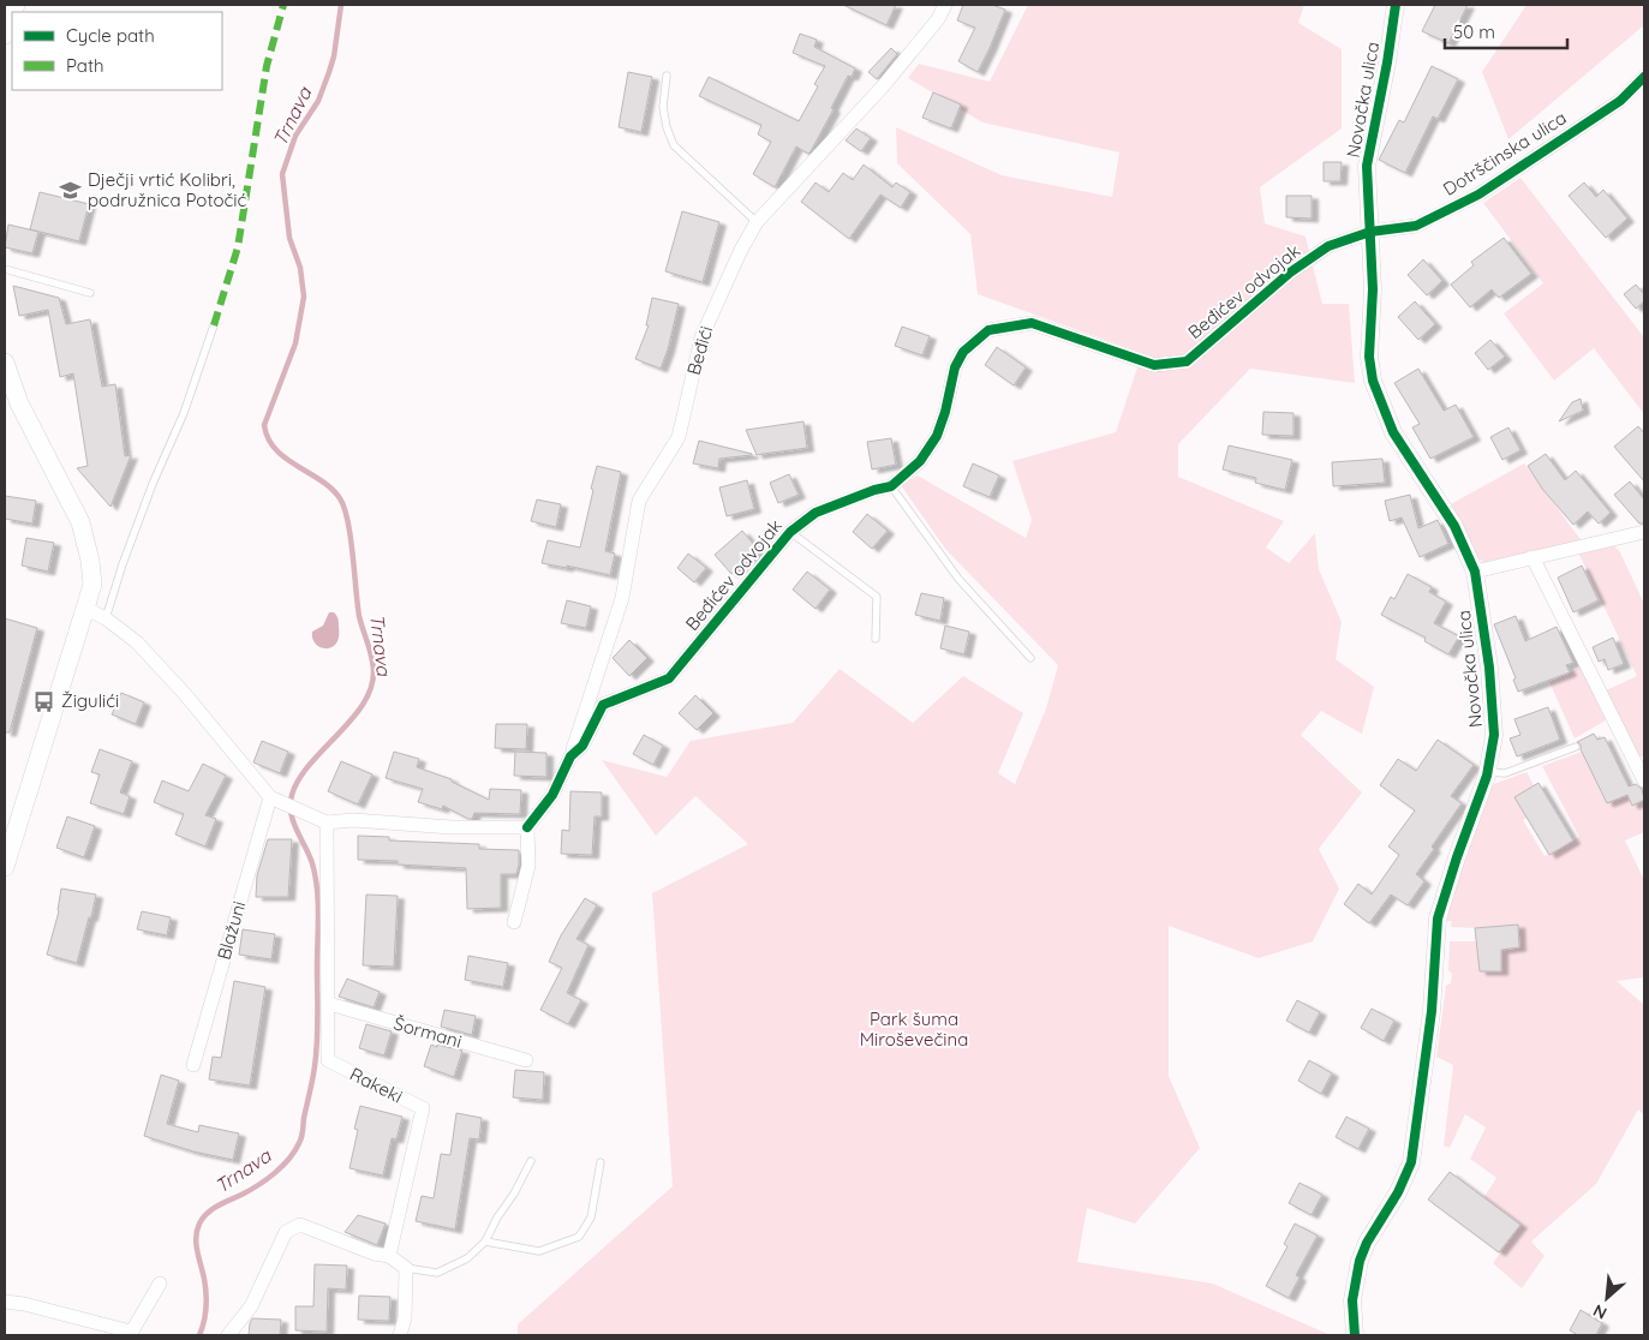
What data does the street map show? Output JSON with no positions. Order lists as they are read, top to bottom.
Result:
{
  "streets": {
    "street": [
      "Novačka ulica",
      "Dotrščinska ulica",
      "Beđićev odvojak",
      "Beđići",
      "Blažuni",
      "Šormani",
      "Rakeki"
    ]
  },
  "crossings": [
    ["Novačka ulica", "Dotrščinska ulica"],
    ["Novačka ulica", "Beđićev odvojak"],
    ["Dotrščinska ulica", "Beđićev odvojak"],
    ["Beđićev odvojak", "Beđići"],
    ["Šormani", "Rakeki"]
  ],
  "water": ["Trnava"],
  "parks": ["Park šuma Miroševečina"],
  "places": {
    "school or university": ["Dječji vrtić Kolibri, podružnica Potočić"],
    "bus stop": ["Žigulići"]
  },
  "legend": ["Cycle path", "Path"],
  "scale_bar": "50 m",
  "north": "bottom left"
}
